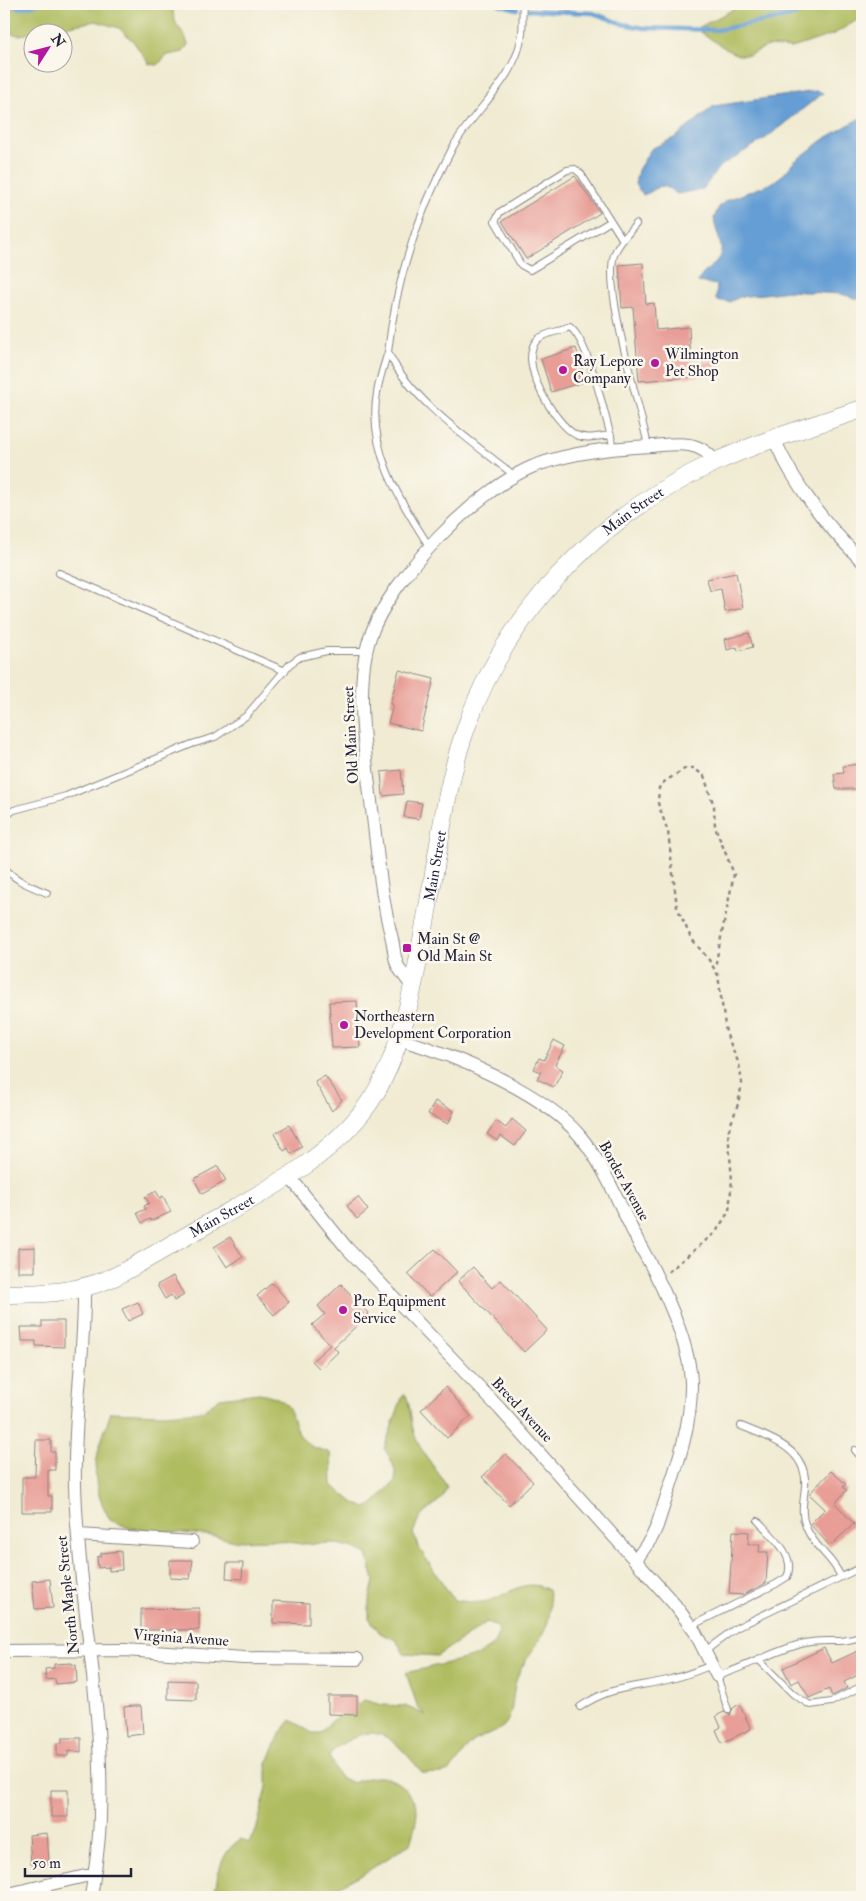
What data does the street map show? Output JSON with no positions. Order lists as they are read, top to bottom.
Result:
{
  "streets": {
    "main road": ["Main Street"],
    "street": [
      "Old Main Street",
      "Border Avenue",
      "Breed Avenue",
      "North Maple Street",
      "Virginia Avenue"
    ]
  },
  "crossings": [
    ["Main Street", "Old Main Street"],
    ["Main Street", "Border Avenue"],
    ["Main Street", "Breed Avenue"],
    ["Main Street", "North Maple Street"],
    ["Border Avenue", "Breed Avenue"],
    ["North Maple Street", "Virginia Avenue"]
  ],
  "places": {
    "other": [
      "Wilmington Pet Shop",
      "Ray Lepore Company",
      "Northeastern Development Corporation",
      "Pro Equipment Service"
    ],
    "transit": ["Main St @ Old Main St"]
  },
  "scale_bar": "50 m",
  "north": "top right"
}
